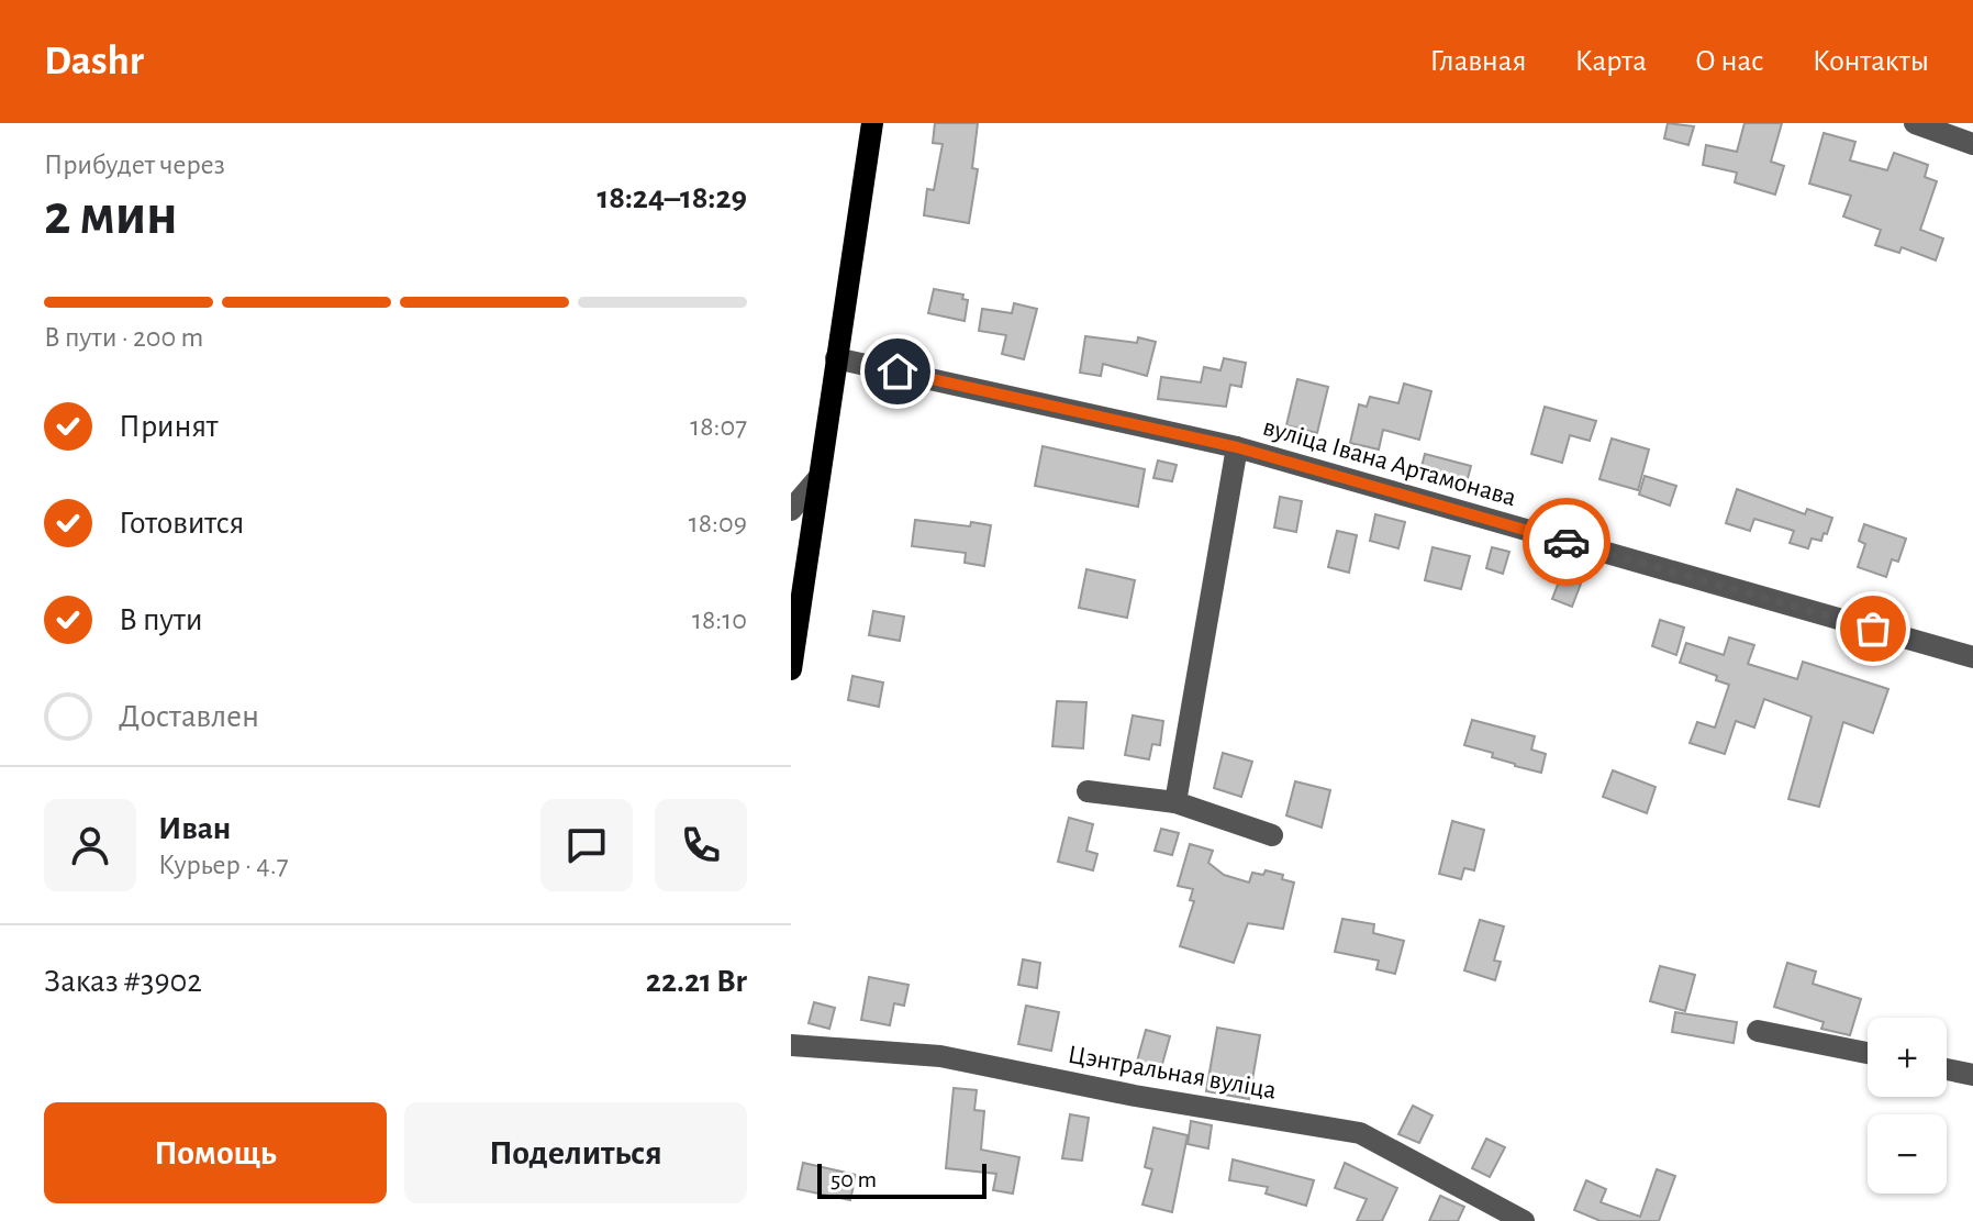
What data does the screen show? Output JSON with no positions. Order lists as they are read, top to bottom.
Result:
{
  "streets": {
    "street": ["вуліца Івана Артамонава", "Цэнтральная вуліца"]
  },
  "scale_bar": "50 m",
  "page": {
    "header": "Dashr",
    "nav": [
      "Главная",
      "Карта",
      "О нас",
      "Контакты"
    ],
    "heading": ["2 мин", "Прибудет через", "18:24–18:29"],
    "panel": [
      "Иван",
      "Курьер · 4.7",
      "Заказ #3902",
      "22.21 Br"
    ],
    "bar": "В пути · 200 m",
    "list": [
      ["Принят", "18:07"],
      ["Готовится", "18:09"],
      ["В пути", "18:10"],
      "Доставлен"
    ],
    "map_buttons": ["+", "−"],
    "buttons": ["Помощь", "Поделиться"],
    "scale": "50 m"
  }
}
